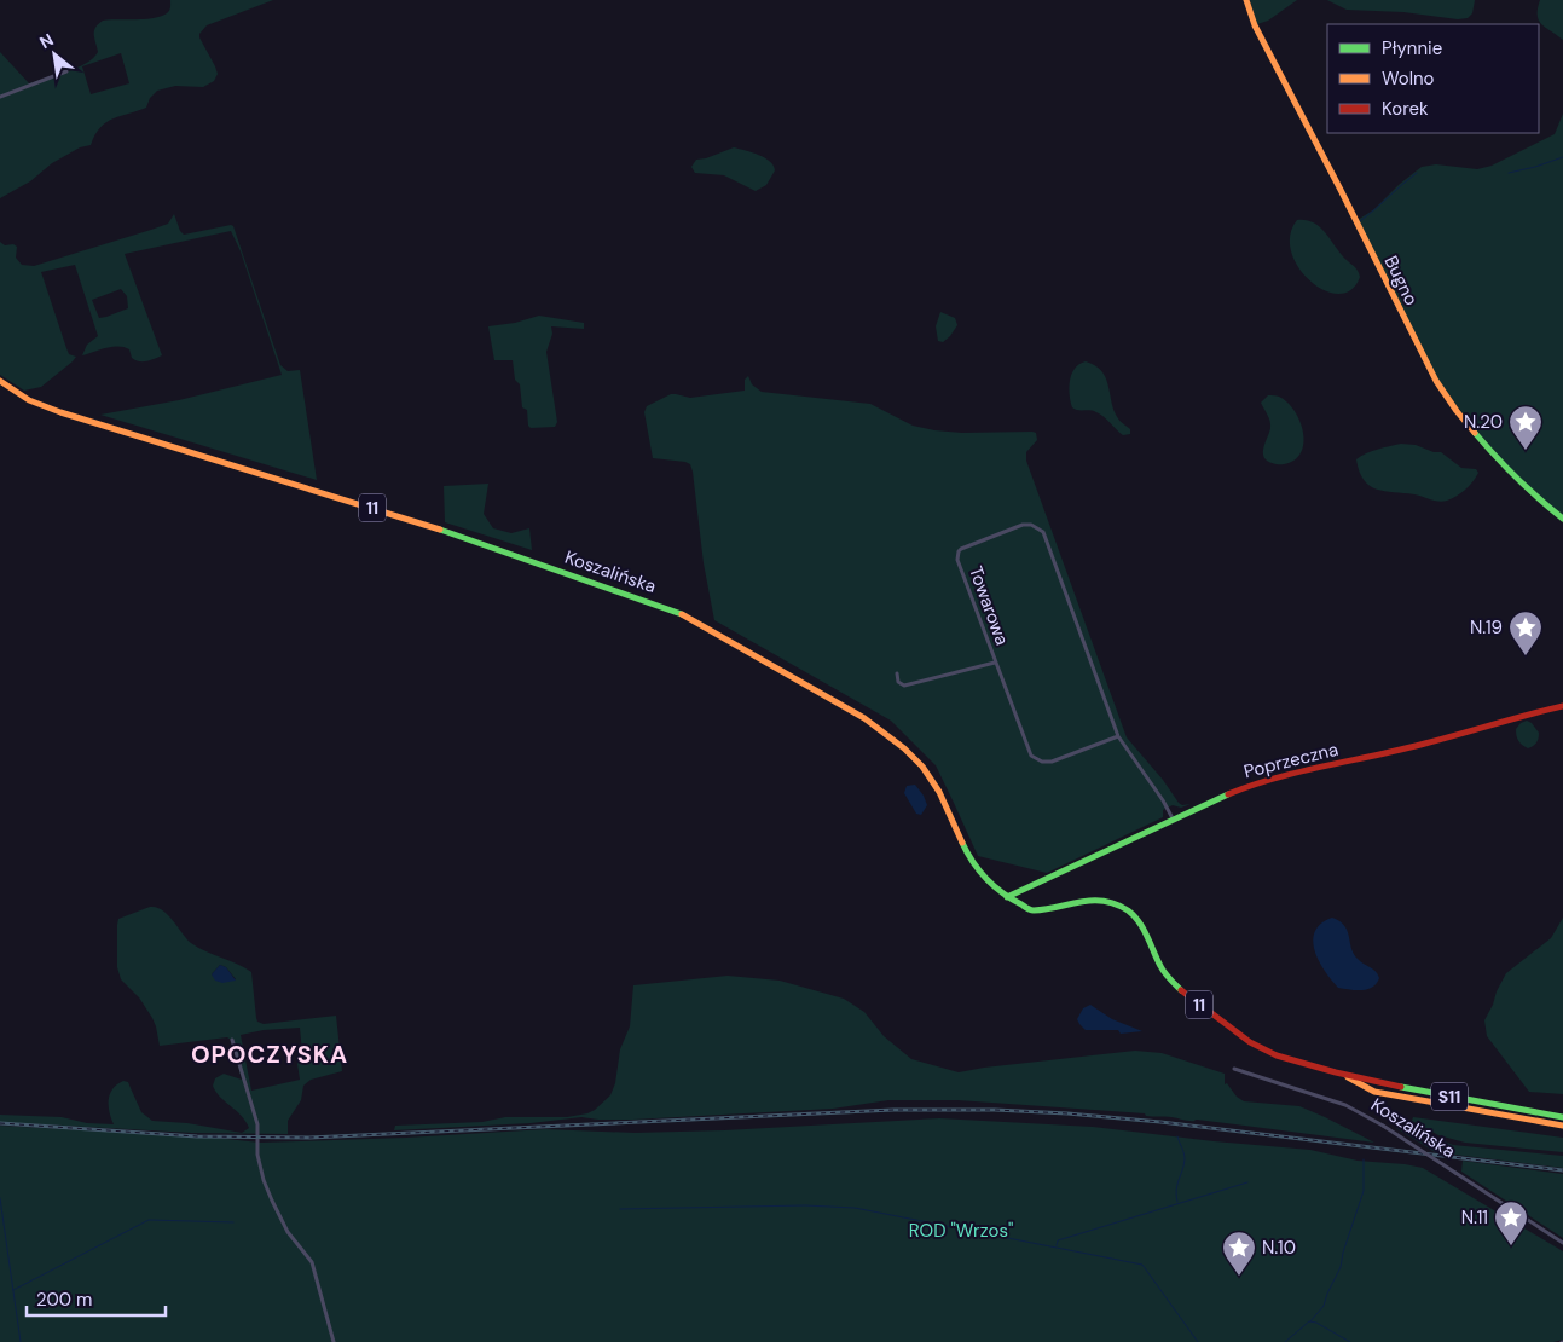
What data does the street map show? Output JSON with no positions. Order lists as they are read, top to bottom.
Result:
{
  "streets": {
    "main road": [
      "Bugno",
      "11",
      "Koszalińska",
      "Poprzeczna",
      "S11"
    ],
    "street": ["Towarowa"]
  },
  "crossings": [
    ["11", "Koszalińska"],
    ["11", "Poprzeczna"],
    ["11", "S11"],
    ["Koszalińska", "Poprzeczna"]
  ],
  "districts": ["OPOCZYSKA"],
  "parks": ["ROD \"Wrzos\""],
  "places": {
    "place": [
      "N.20",
      "N.19",
      "N.11",
      "N.10"
    ]
  },
  "legend": ["Płynnie", "Wolno", "Korek"],
  "scale_bar": "200 m",
  "north": "top left"
}
